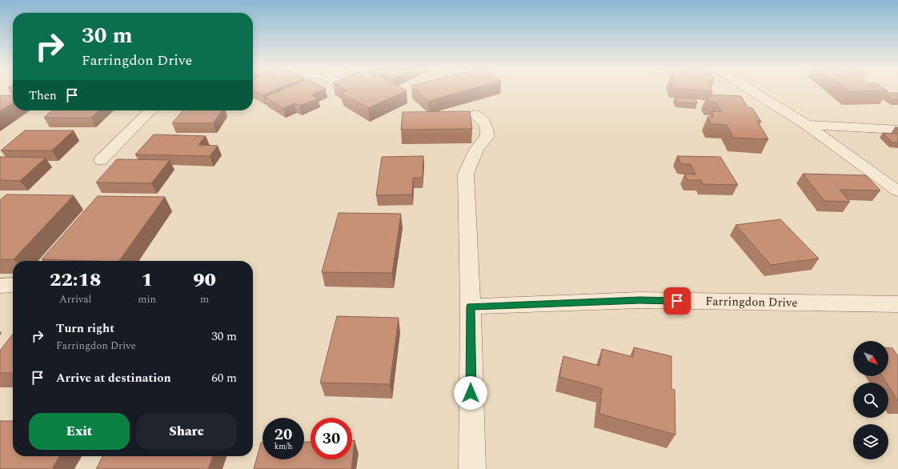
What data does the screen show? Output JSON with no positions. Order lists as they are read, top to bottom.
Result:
{
  "streets": {
    "street": ["Farringdon Drive"]
  },
  "north": "bottom right",
  "page": {
    "turn": ["30 m", "Farringdon Drive"],
    "then": "Then",
    "eta": [
      "22:18",
      "Arrival",
      "1",
      "min",
      "90",
      "m"
    ],
    "list": [
      {
        "name": "Turn right",
        "note": "Farringdon Drive",
        "value": "30 m"
      },
      {
        "name": "Arrive at destination",
        "value": "60 m"
      }
    ],
    "buttons": ["Exit", "Share"],
    "speed": "20 km/h",
    "limit": "30"
  }
}
